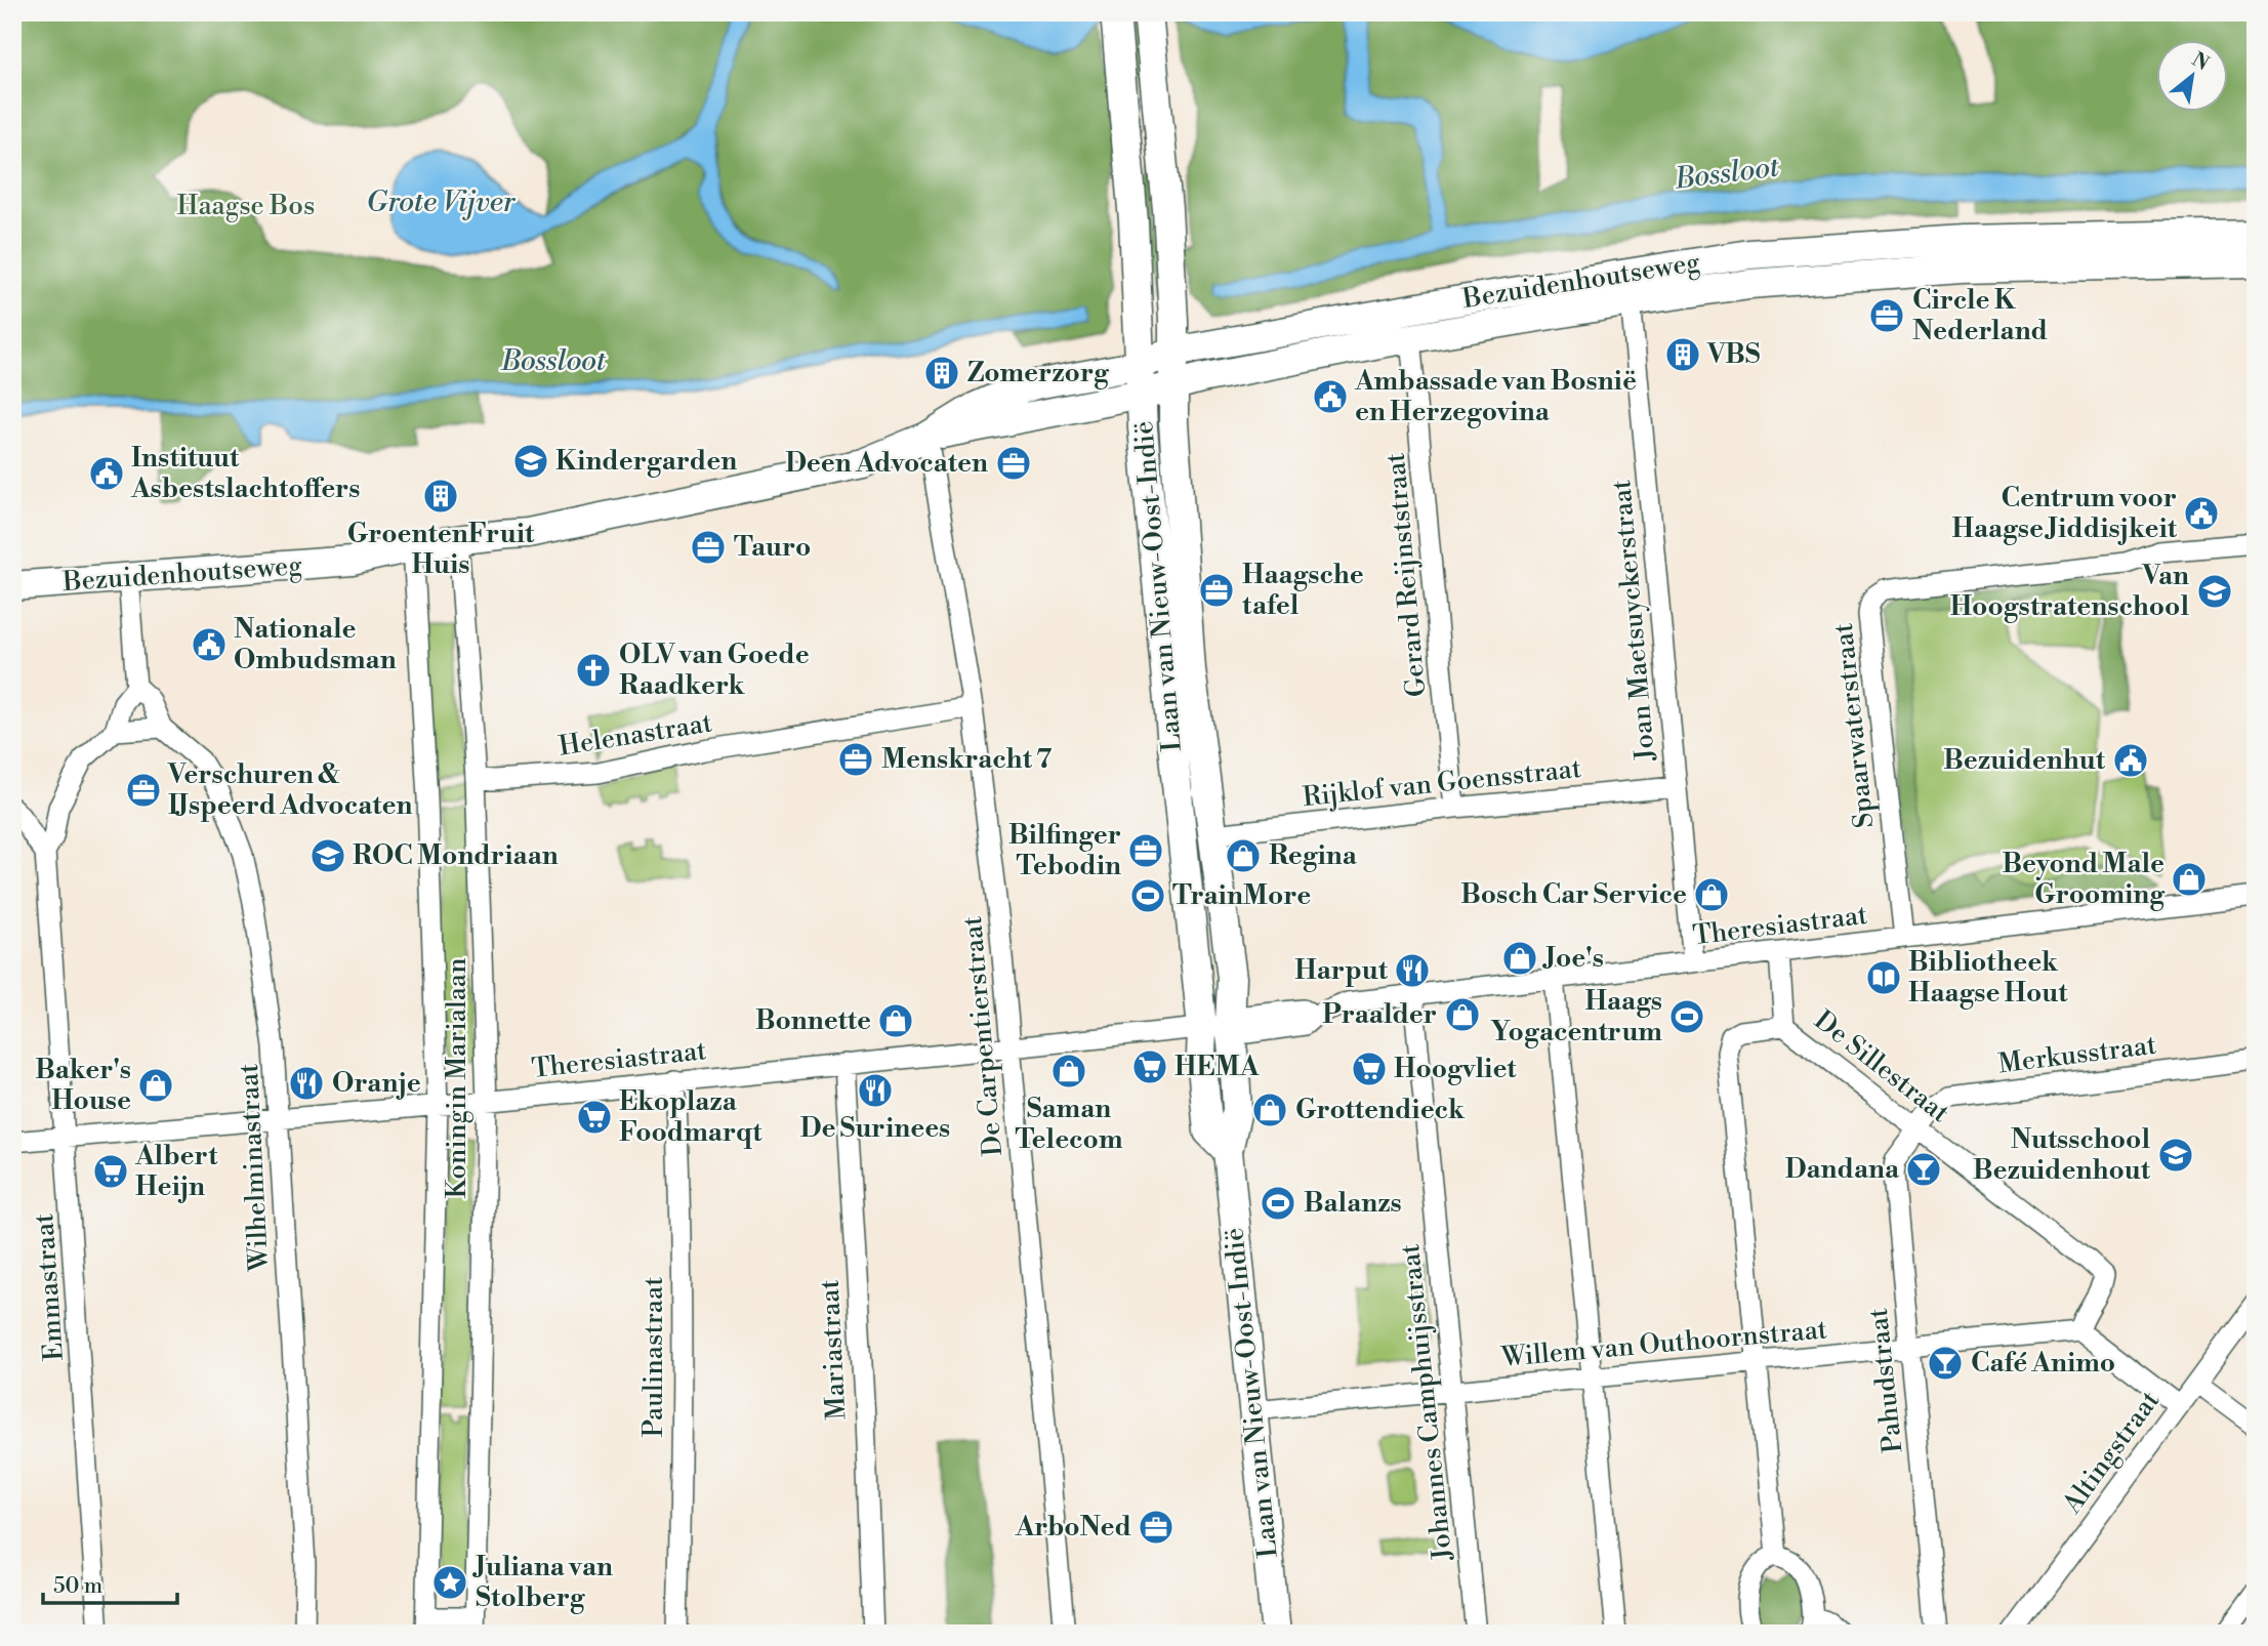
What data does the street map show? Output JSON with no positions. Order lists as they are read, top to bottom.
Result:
{
  "streets": {
    "main road": ["Bezuidenhoutseweg", "Laan van Nieuw-Oost-Indië"],
    "street": [
      "Gerard Reijnststraat",
      "Joan Maetsuyckerstraat",
      "Spaarwaterstraat",
      "Helenastraat",
      "Rijklof van Goensstraat",
      "Theresiastraat",
      "De Carpentierstraat",
      "Merkusstraat",
      "De Sillestraat",
      "Koningin Marialaan",
      "Wilhelminastraat",
      "Emmastraat",
      "Willem van Outhoornstraat",
      "Mariastraat",
      "Paulinastraat",
      "Pahudstraat",
      "Johannes Camphuijsstraat",
      "Altingstraat"
    ]
  },
  "crossings": [
    ["Bezuidenhoutseweg", "Gerard Reijnststraat"],
    ["Bezuidenhoutseweg", "Laan van Nieuw-Oost-Indië"],
    ["Bezuidenhoutseweg", "Joan Maetsuyckerstraat"],
    ["Bezuidenhoutseweg", "De Carpentierstraat"],
    ["Bezuidenhoutseweg", "Koningin Marialaan"],
    ["Gerard Reijnststraat", "Rijklof van Goensstraat"],
    ["Laan van Nieuw-Oost-Indië", "Rijklof van Goensstraat"],
    ["Laan van Nieuw-Oost-Indië", "Theresiastraat"],
    ["Laan van Nieuw-Oost-Indië", "Willem van Outhoornstraat"],
    ["Joan Maetsuyckerstraat", "Rijklof van Goensstraat"],
    ["Joan Maetsuyckerstraat", "Theresiastraat"],
    ["Spaarwaterstraat", "Theresiastraat"],
    ["Helenastraat", "De Carpentierstraat"],
    ["Helenastraat", "Koningin Marialaan"],
    ["Theresiastraat", "De Carpentierstraat"],
    ["Theresiastraat", "De Sillestraat"],
    ["Theresiastraat", "Koningin Marialaan"],
    ["Theresiastraat", "Wilhelminastraat"],
    ["Theresiastraat", "Emmastraat"],
    ["Theresiastraat", "Mariastraat"],
    ["Theresiastraat", "Paulinastraat"],
    ["Theresiastraat", "Johannes Camphuijsstraat"],
    ["Merkusstraat", "De Sillestraat"],
    ["Merkusstraat", "Pahudstraat"],
    ["De Sillestraat", "Willem van Outhoornstraat"],
    ["De Sillestraat", "Pahudstraat"],
    ["Willem van Outhoornstraat", "Pahudstraat"],
    ["Willem van Outhoornstraat", "Johannes Camphuijsstraat"]
  ],
  "water": ["Bossloot", "Grote Vijver"],
  "parks": ["Haagse Bos"],
  "places": {
    "office": [
      "Circle K Nederland",
      "Deen Advocaten",
      "Tauro",
      "Haagsche tafel",
      "Menskracht 7",
      "Verschuren & IJspeerd Advocaten",
      "Bilfinger Tebodin",
      "ArboNed"
    ],
    "building": ["VBS", "Zomerzorg", "GroentenFruit Huis"],
    "public building": [
      "Ambassade van Bosnië en Herzegovina",
      "Instituut Asbestslachtoffers",
      "Centrum voor Haagse Jiddisjkeit",
      "Nationale Ombudsman",
      "Bezuidenhut"
    ],
    "school or university": [
      "Kindergarden",
      "Van Hoogstratenschool",
      "ROC Mondriaan",
      "Nutsschool Bezuidenhout"
    ],
    "church": ["OLV van Goede Raadkerk"],
    "shop": [
      "Regina",
      "Beyond Male Grooming",
      "Bosch Car Service",
      "Joe's",
      "Praalder",
      "Bonnette",
      "Saman Telecom",
      "Baker's House",
      "Grottendieck"
    ],
    "sports": ["TrainMore", "Haags Yogacentrum", "Balanzs"],
    "restaurant": ["Harput", "Oranje", "De Surinees"],
    "library": ["Bibliotheek Haagse Hout"],
    "supermarket": [
      "HEMA",
      "Hoogvliet",
      "Ekoplaza Foodmarqt",
      "Albert Heijn"
    ],
    "bar": ["Dandana", "Café Animo"],
    "place": ["Juliana van Stolberg"]
  },
  "scale_bar": "50 m",
  "north": "top right"
}
